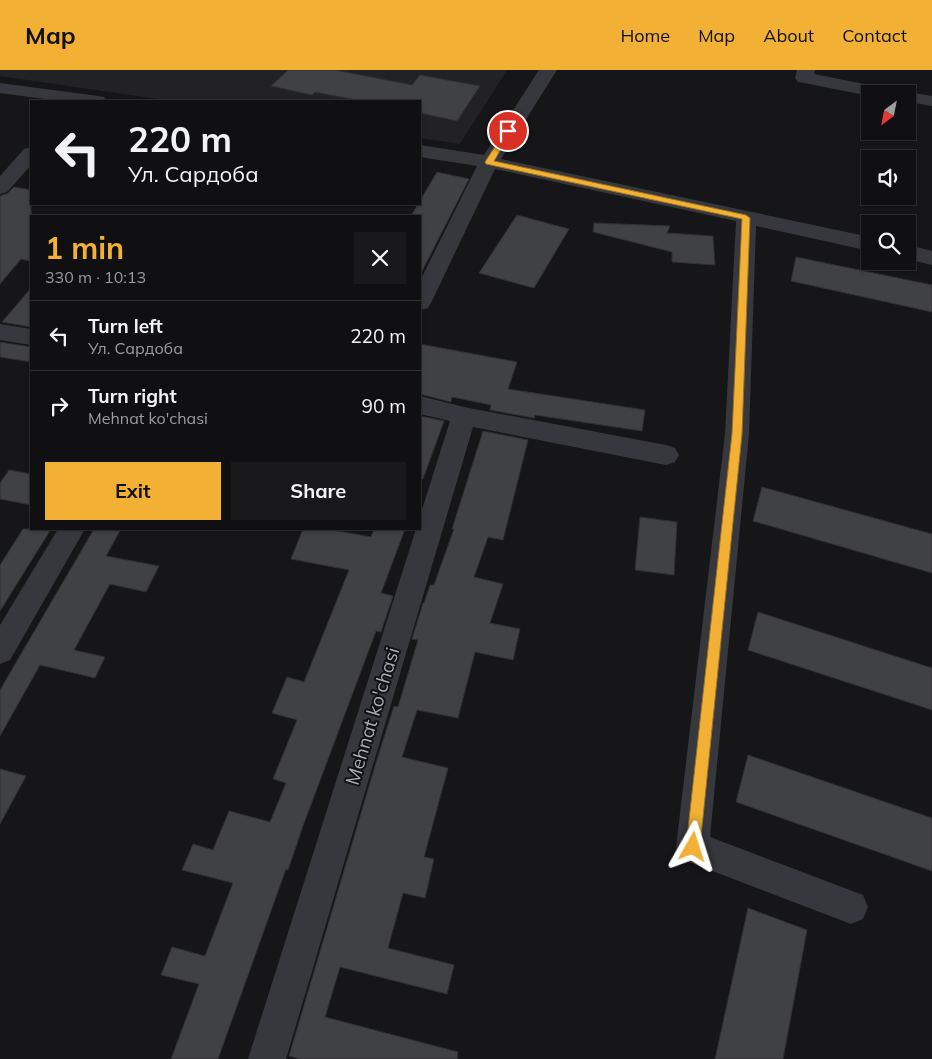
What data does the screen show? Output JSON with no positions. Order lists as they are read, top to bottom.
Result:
{
  "streets": {
    "street": ["Mehnat ko'chasi"]
  },
  "north": "bottom left",
  "page": {
    "header": "Map",
    "nav": [
      "Home",
      "Map",
      "About",
      "Contact"
    ],
    "turn": ["220 m", "Ул. Сардоба"],
    "heading": ["1 min", "330 m · 10:13"],
    "list": [
      {
        "name": "Turn left",
        "note": "Ул. Сардоба",
        "value": "220 m"
      },
      {
        "name": "Turn right",
        "note": "Mehnat ko'chasi",
        "value": "90 m"
      }
    ],
    "buttons": ["Exit", "Share"]
  }
}
